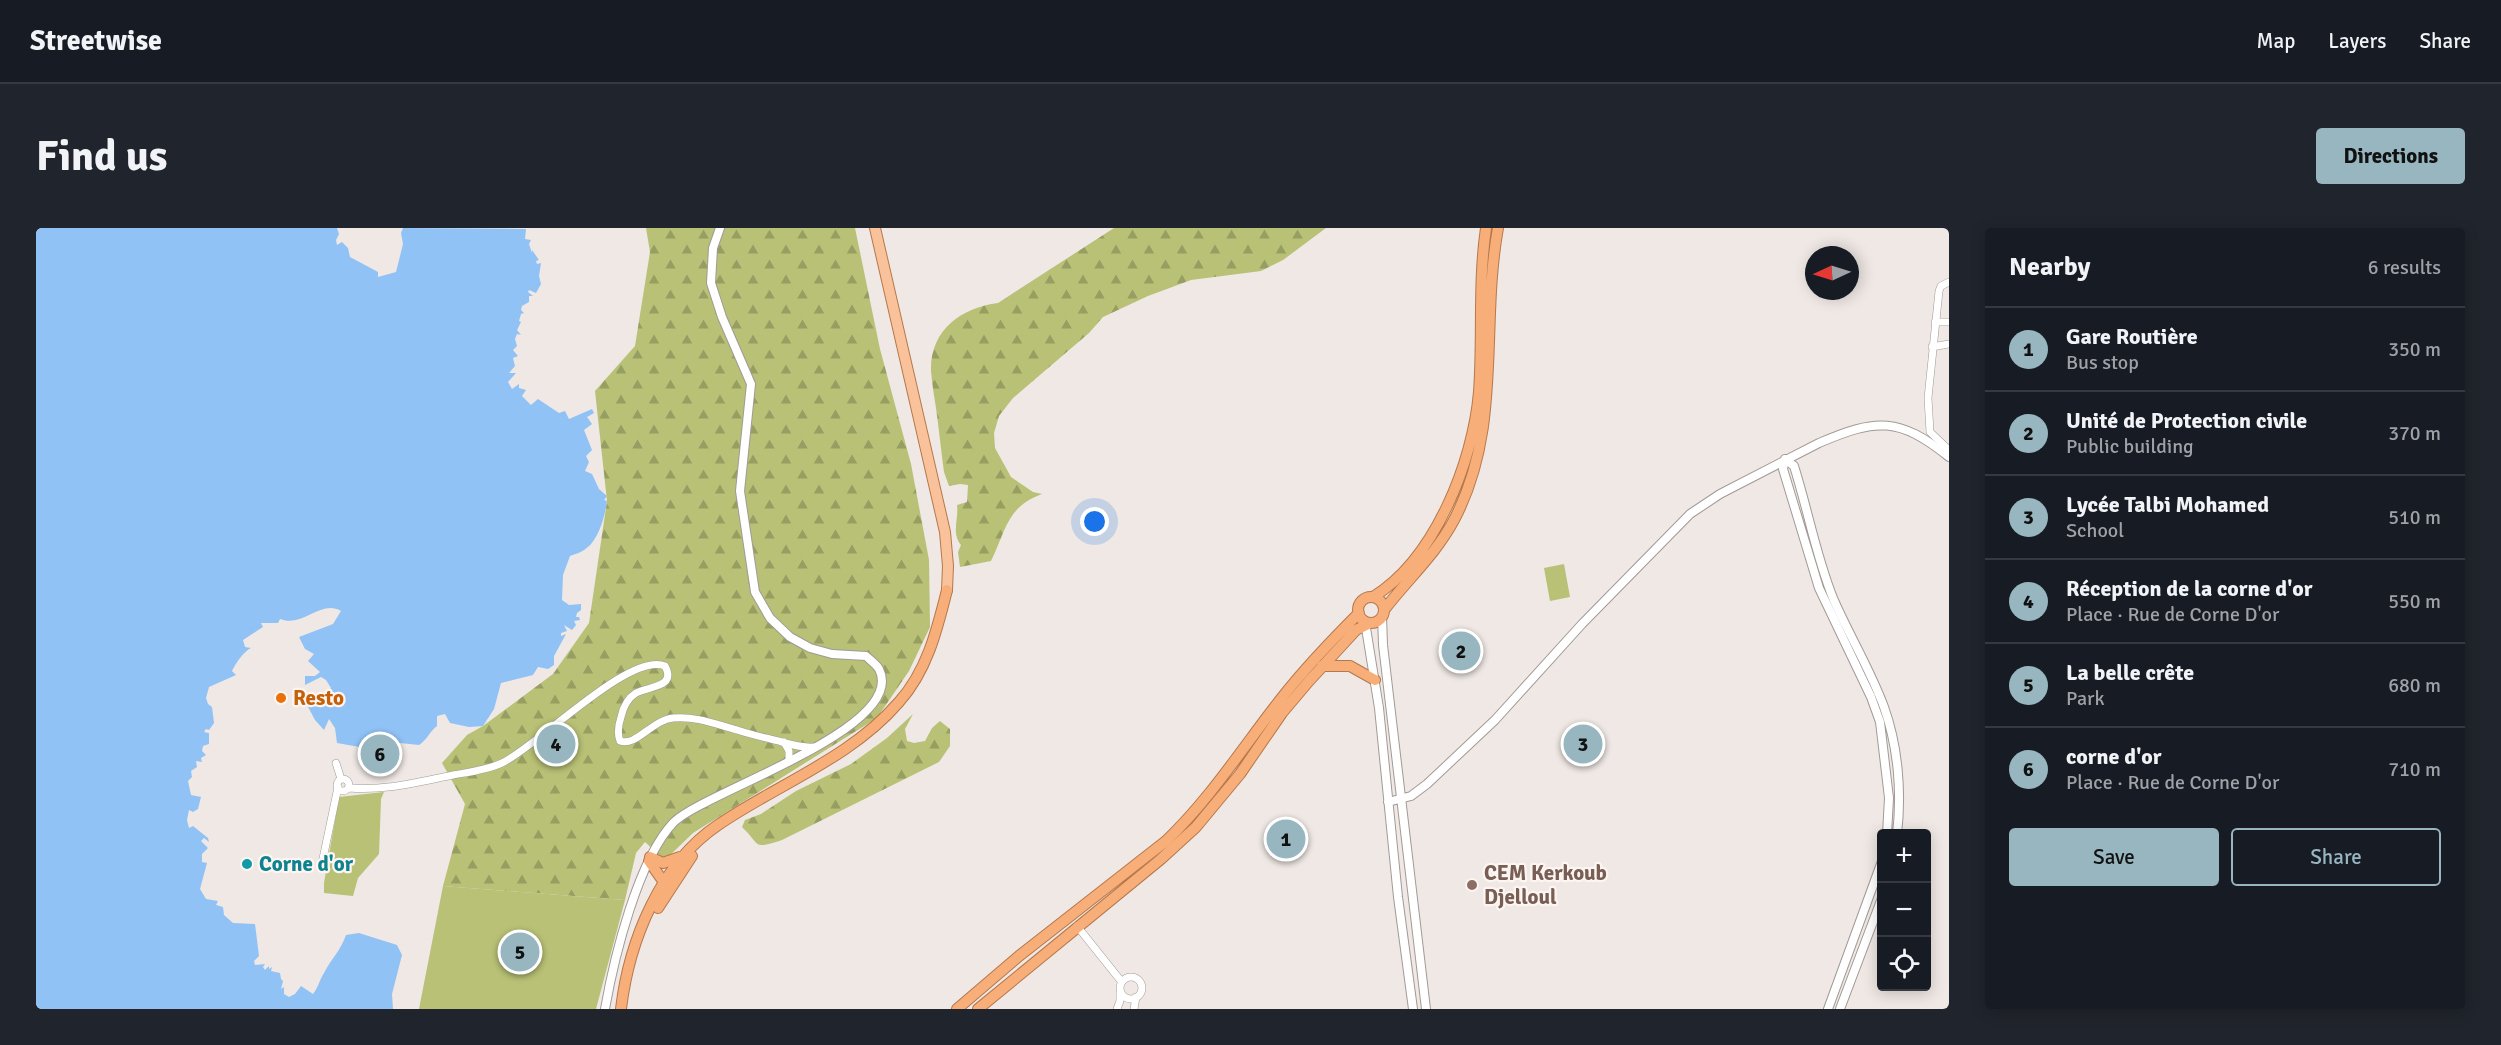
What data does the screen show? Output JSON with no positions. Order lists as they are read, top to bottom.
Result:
{
  "places": ["Resto", "Corne d'or", "CEM Kerkoub Djelloul"],
  "north": "left",
  "page": {
    "header": "Streetwise",
    "nav": ["Map", "Layers", "Share"],
    "buttons": [
      "Directions",
      ["Save", "Share"]
    ],
    "title": "Find us",
    "heading": ["Nearby", "6 results"],
    "list": [
      {
        "mark": "1",
        "name": "Gare Routière",
        "note": "Bus stop",
        "value": "350 m"
      },
      {
        "mark": "2",
        "name": "Unité de Protection civile",
        "note": "Public building",
        "value": "370 m"
      },
      {
        "mark": "3",
        "name": "Lycée Talbi Mohamed",
        "note": "School",
        "value": "510 m"
      },
      {
        "mark": "4",
        "name": "Réception de la corne d'or",
        "note": "Place · Rue de Corne D'or",
        "value": "550 m"
      },
      {
        "mark": "5",
        "name": "La belle crête",
        "note": "Park",
        "value": "680 m"
      },
      {
        "mark": "6",
        "name": "corne d'or",
        "note": "Place · Rue de Corne D'or",
        "value": "710 m"
      }
    ],
    "pins": [
      "2",
      "3",
      "4",
      "6",
      "1",
      "5"
    ],
    "map_buttons": ["+", "−"]
  }
}
